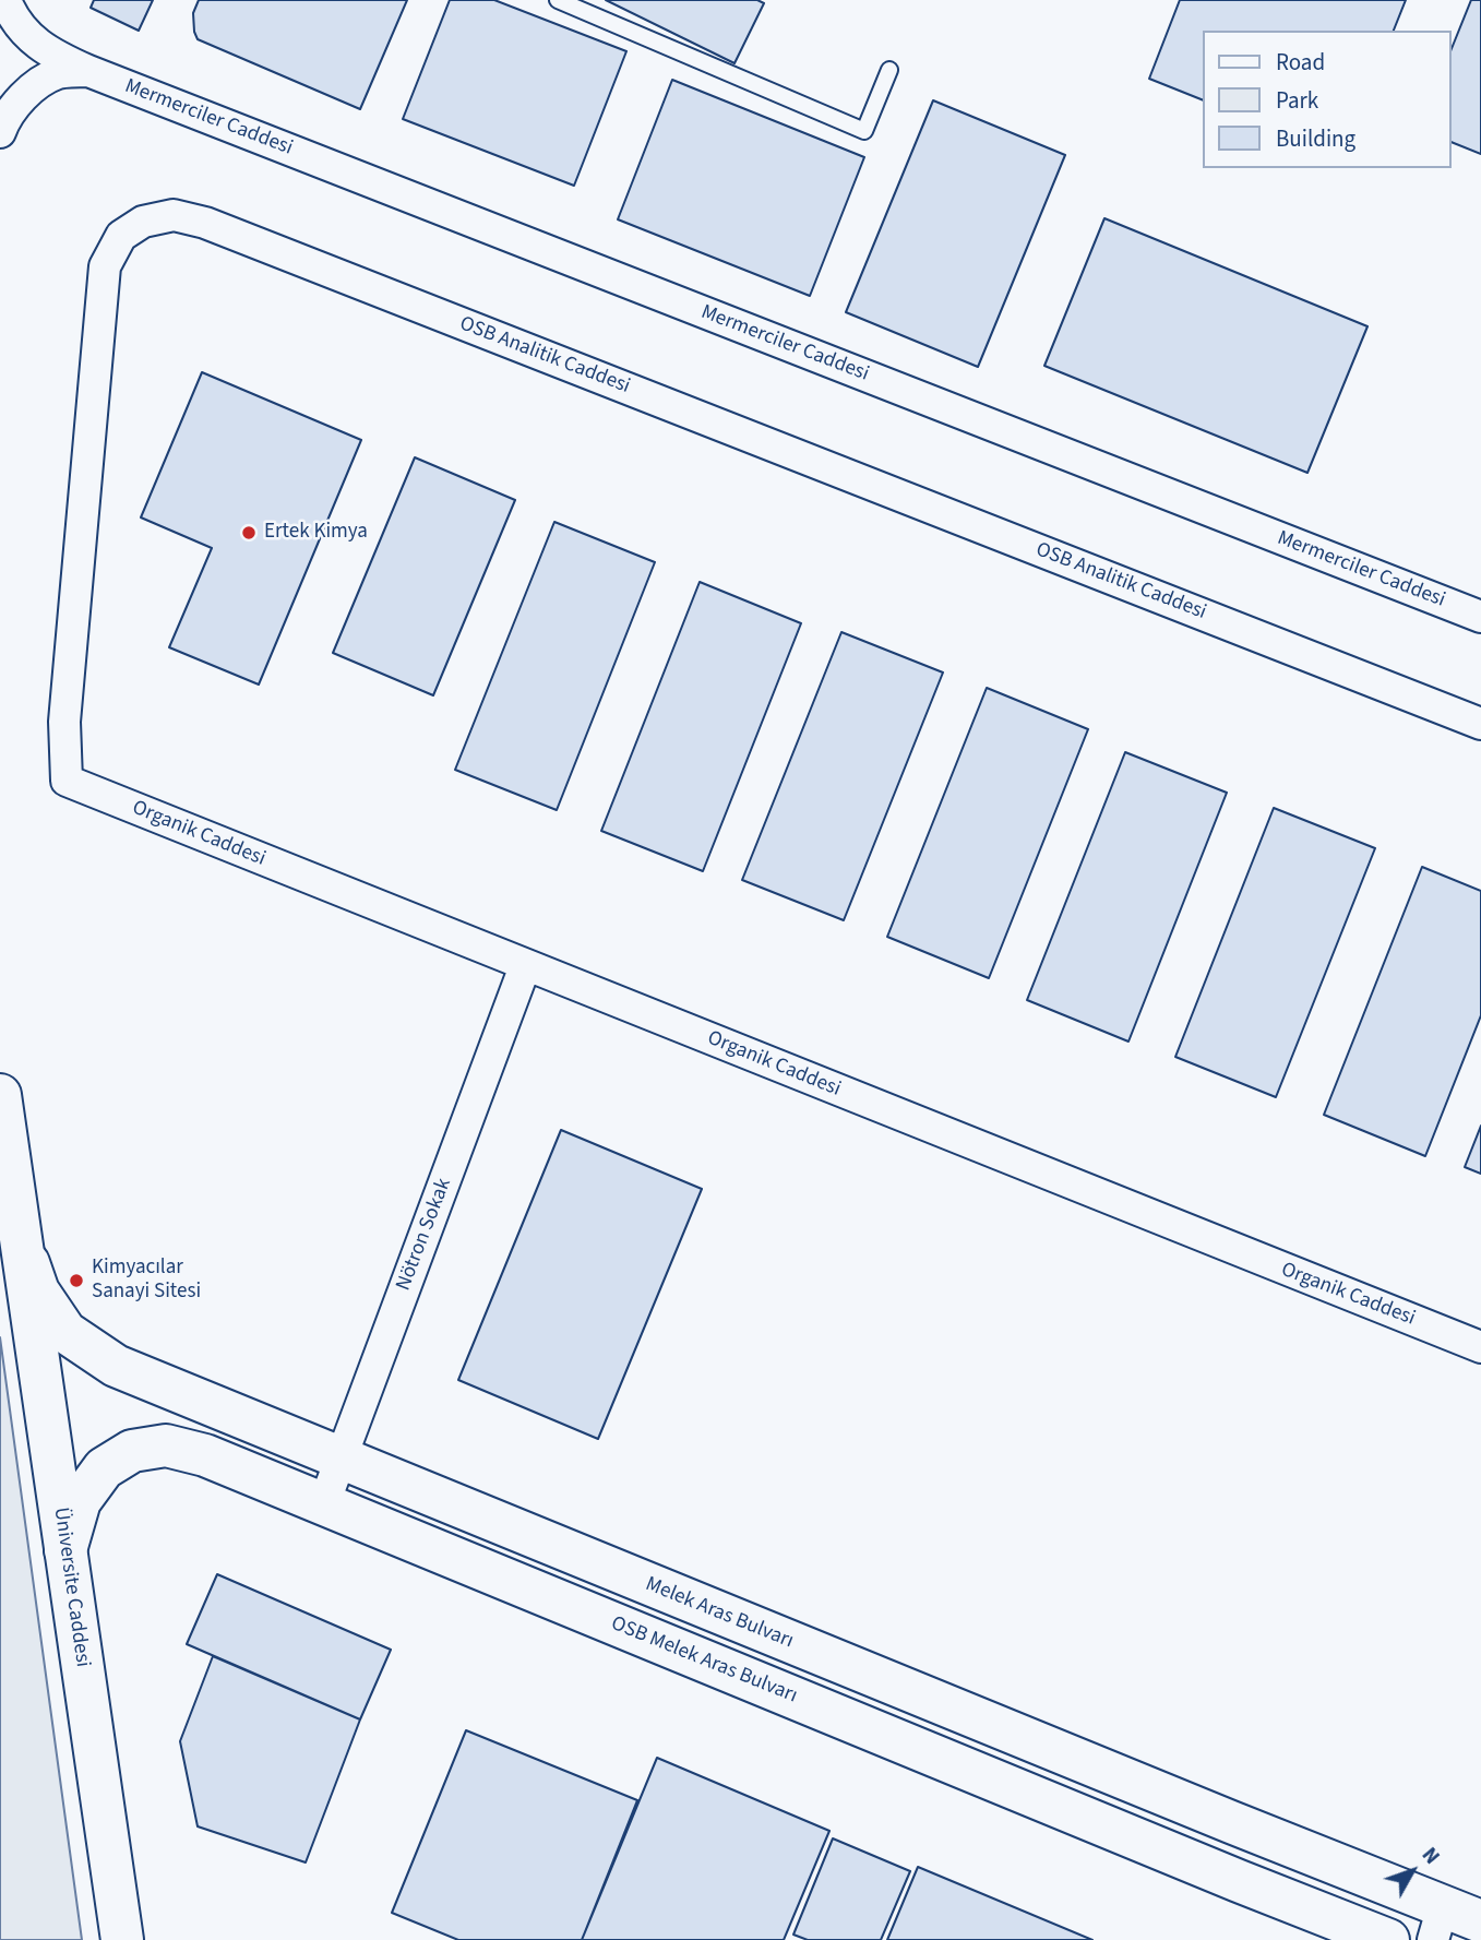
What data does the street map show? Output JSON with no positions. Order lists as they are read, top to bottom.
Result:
{
  "streets": {
    "street": [
      "Mermerciler Caddesi",
      "OSB Analitik Caddesi",
      "Organik Caddesi",
      "Nötron Sokak",
      "Üniversite Caddesi",
      "Melek Aras Bulvarı",
      "OSB Melek Aras Bulvarı"
    ]
  },
  "crossings": [
    ["OSB Analitik Caddesi", "Organik Caddesi"],
    ["Organik Caddesi", "Nötron Sokak"],
    ["Nötron Sokak", "Melek Aras Bulvarı"],
    ["Nötron Sokak", "OSB Melek Aras Bulvarı"],
    ["Üniversite Caddesi", "Melek Aras Bulvarı"],
    ["Üniversite Caddesi", "OSB Melek Aras Bulvarı"]
  ],
  "places": ["Ertek Kimya", "Kimyacılar Sanayi Sitesi"],
  "legend": ["Road", "Park", "Building"],
  "north": "top right"
}
